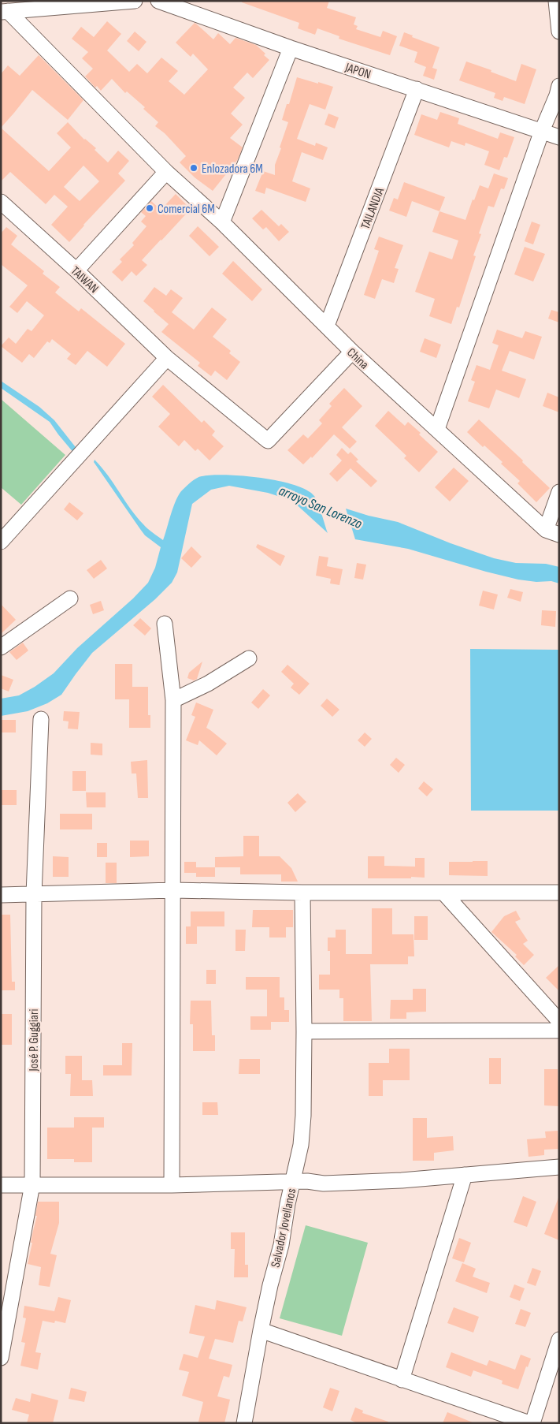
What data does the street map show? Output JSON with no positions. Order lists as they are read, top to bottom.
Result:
{
  "streets": {
    "street": [
      "JAPON",
      "TAILANDIA",
      "TAIWAN",
      "China",
      "José P. Guggiari",
      "Salvador Jovellanos"
    ]
  },
  "crossings": [
    ["JAPON", "TAILANDIA"],
    ["TAILANDIA", "China"],
    ["TAIWAN", "China"]
  ],
  "water": ["arroyo San Lorenzo"],
  "places": ["Enlozadora 6M", "Comercial 6M"]
}
